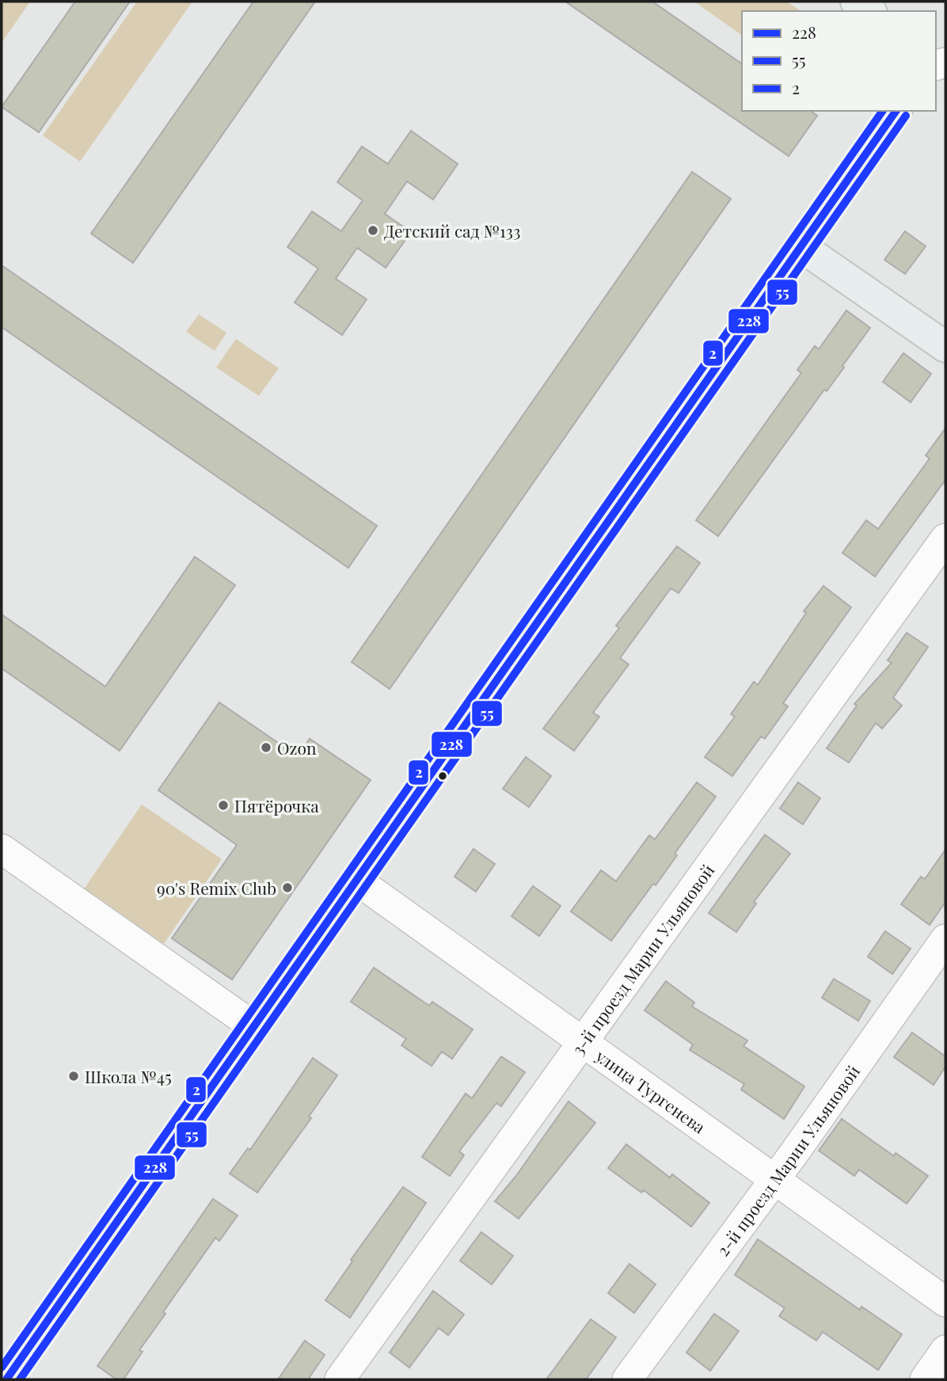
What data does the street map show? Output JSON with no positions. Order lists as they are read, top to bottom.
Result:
{
  "streets": {
    "street": ["3-й проезд Марии Ульяновой", "улица Тургенева", "2-й проезд Марии Ульяновой"]
  },
  "crossings": [
    ["3-й проезд Марии Ульяновой", "улица Тургенева"],
    ["улица Тургенева", "2-й проезд Марии Ульяновой"]
  ],
  "places": [
    "Детский сад №133",
    "Ozon",
    "Пятёрочка",
    "90's Remix Club",
    "Школа №45"
  ],
  "lines": ["transit line 228", "transit line 2", "transit line 55"],
  "legend": ["228", "55", "2"]
}
